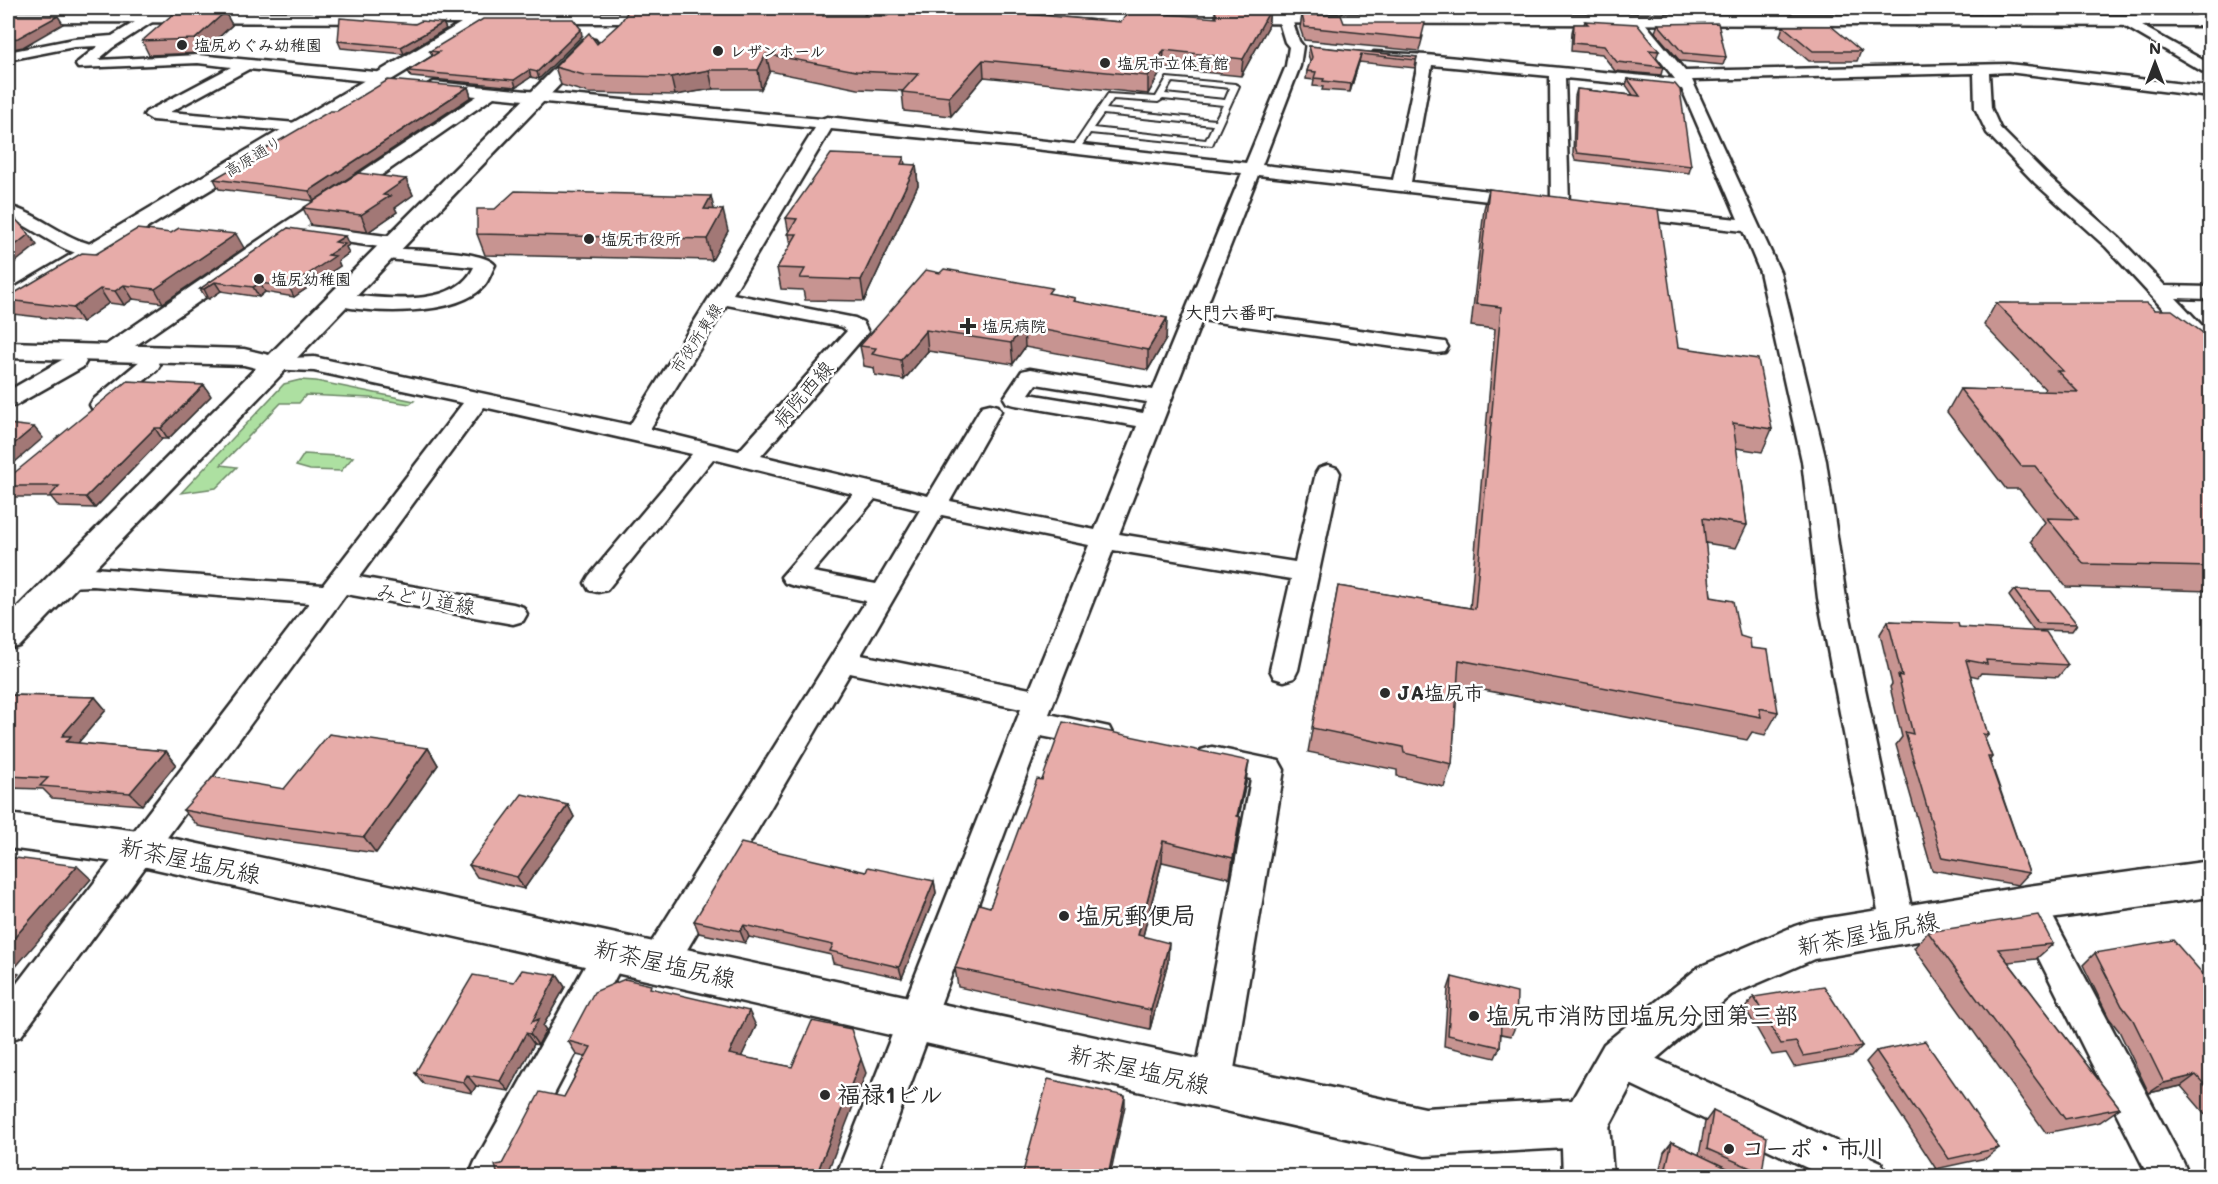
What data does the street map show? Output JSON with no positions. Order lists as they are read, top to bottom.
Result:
{
  "streets": {
    "street": [
      "高原通り",
      "市役所東線",
      "病院西線",
      "みどり道線",
      "新茶屋塩尻線"
    ]
  },
  "crossings": [
    ["市役所東線", "病院西線"]
  ],
  "districts": ["大門六番町"],
  "places": {
    "other": [
      "塩尻めぐみ幼稚園",
      "レザンホール",
      "塩尻市立体育館",
      "塩尻市役所",
      "塩尻幼稚園",
      "JA塩尻市",
      "塩尻郵便局",
      "塩尻市消防団塩尻分団第三部",
      "福禄1ビル",
      "コーポ・市川"
    ],
    "health": ["塩尻病院"]
  },
  "north": "top"
}
